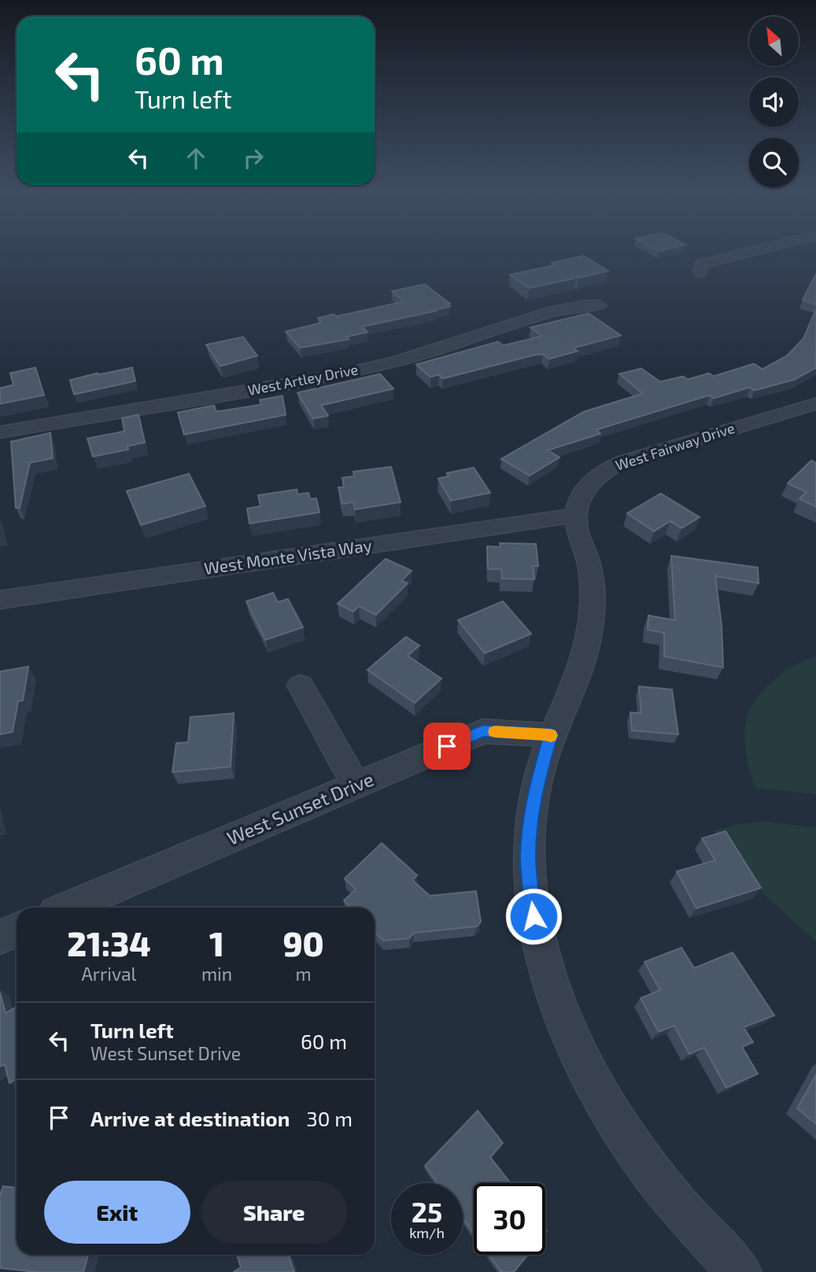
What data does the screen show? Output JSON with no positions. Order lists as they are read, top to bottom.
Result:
{
  "streets": {
    "street": [
      "West Artley Drive",
      "West Fairway Drive",
      "West Monte Vista Way",
      "West Sunset Drive"
    ]
  },
  "crossings": [
    ["West Fairway Drive", "West Monte Vista Way"]
  ],
  "north": "top left",
  "page": {
    "turn": ["60 m", "Turn left"],
    "eta": [
      "21:34",
      "Arrival",
      "1",
      "min",
      "90",
      "m"
    ],
    "list": [
      {
        "name": "Turn left",
        "note": "West Sunset Drive",
        "value": "60 m"
      },
      {
        "name": "Arrive at destination",
        "value": "30 m"
      }
    ],
    "buttons": ["Exit", "Share"],
    "speed": "25 km/h",
    "limit": "30"
  }
}
